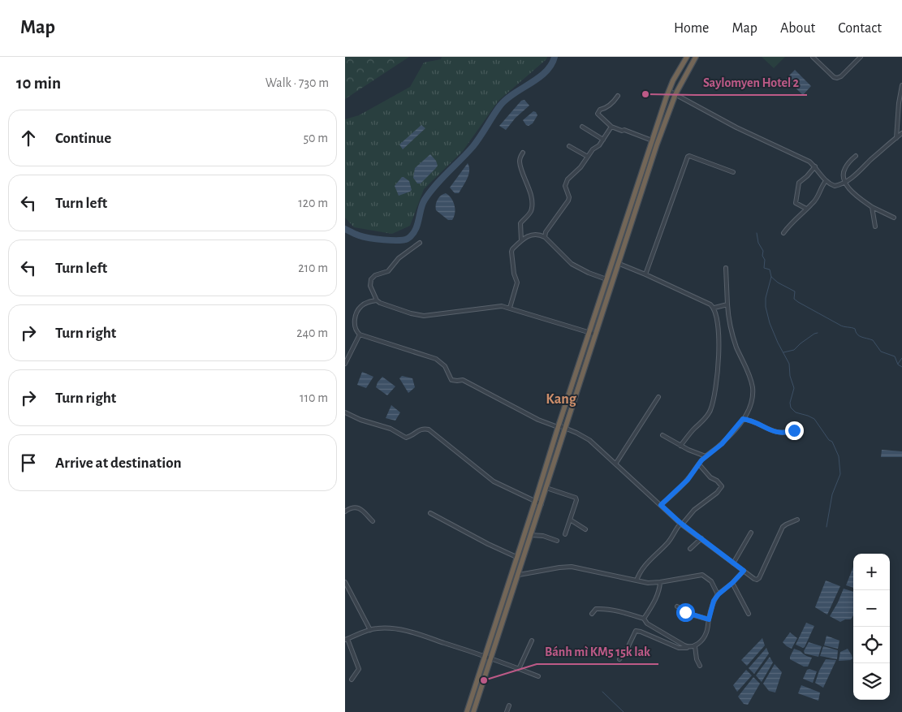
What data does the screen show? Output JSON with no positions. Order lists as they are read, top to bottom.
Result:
{
  "districts": ["Kang"],
  "places": ["Saylomyen Hotel 2", "Bánh mì KM5 15k lak"],
  "page": {
    "header": "Map",
    "nav": [
      "Home",
      "Map",
      "About",
      "Contact"
    ],
    "heading": ["10 min", "Walk · 730 m"],
    "list": [
      ["Continue", "50 m"],
      ["Turn left", "120 m"],
      ["Turn left", "210 m"],
      ["Turn right", "240 m"],
      ["Turn right", "110 m"],
      "Arrive at destination"
    ],
    "map_buttons": ["+", "−"]
  }
}
